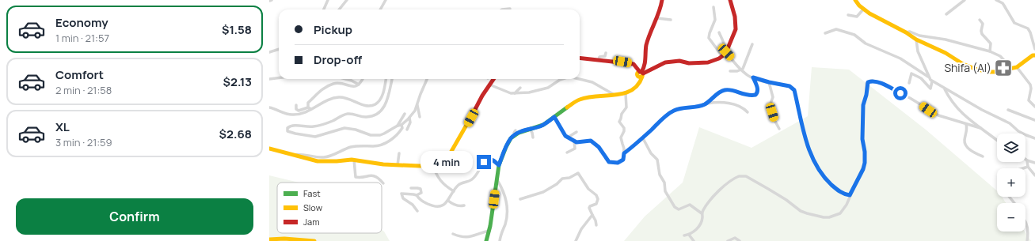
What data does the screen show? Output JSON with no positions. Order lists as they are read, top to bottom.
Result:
{
  "places": {
    "pharmacy": ["Shifa (Al)"]
  },
  "legend": ["Fast", "Slow", "Jam"],
  "page": {
    "list": [
      {
        "name": "Economy",
        "note": "1 min · 21:57",
        "value": "$1.58"
      },
      {
        "name": "Comfort",
        "note": "2 min · 21:58",
        "value": "$2.13"
      },
      {
        "name": "XL",
        "note": "3 min · 21:59",
        "value": "$2.68"
      }
    ],
    "banner": ["Pickup", "Drop-off"],
    "map_buttons": ["+", "−"],
    "bubble": "4 min",
    "buttons": "Confirm"
  }
}
